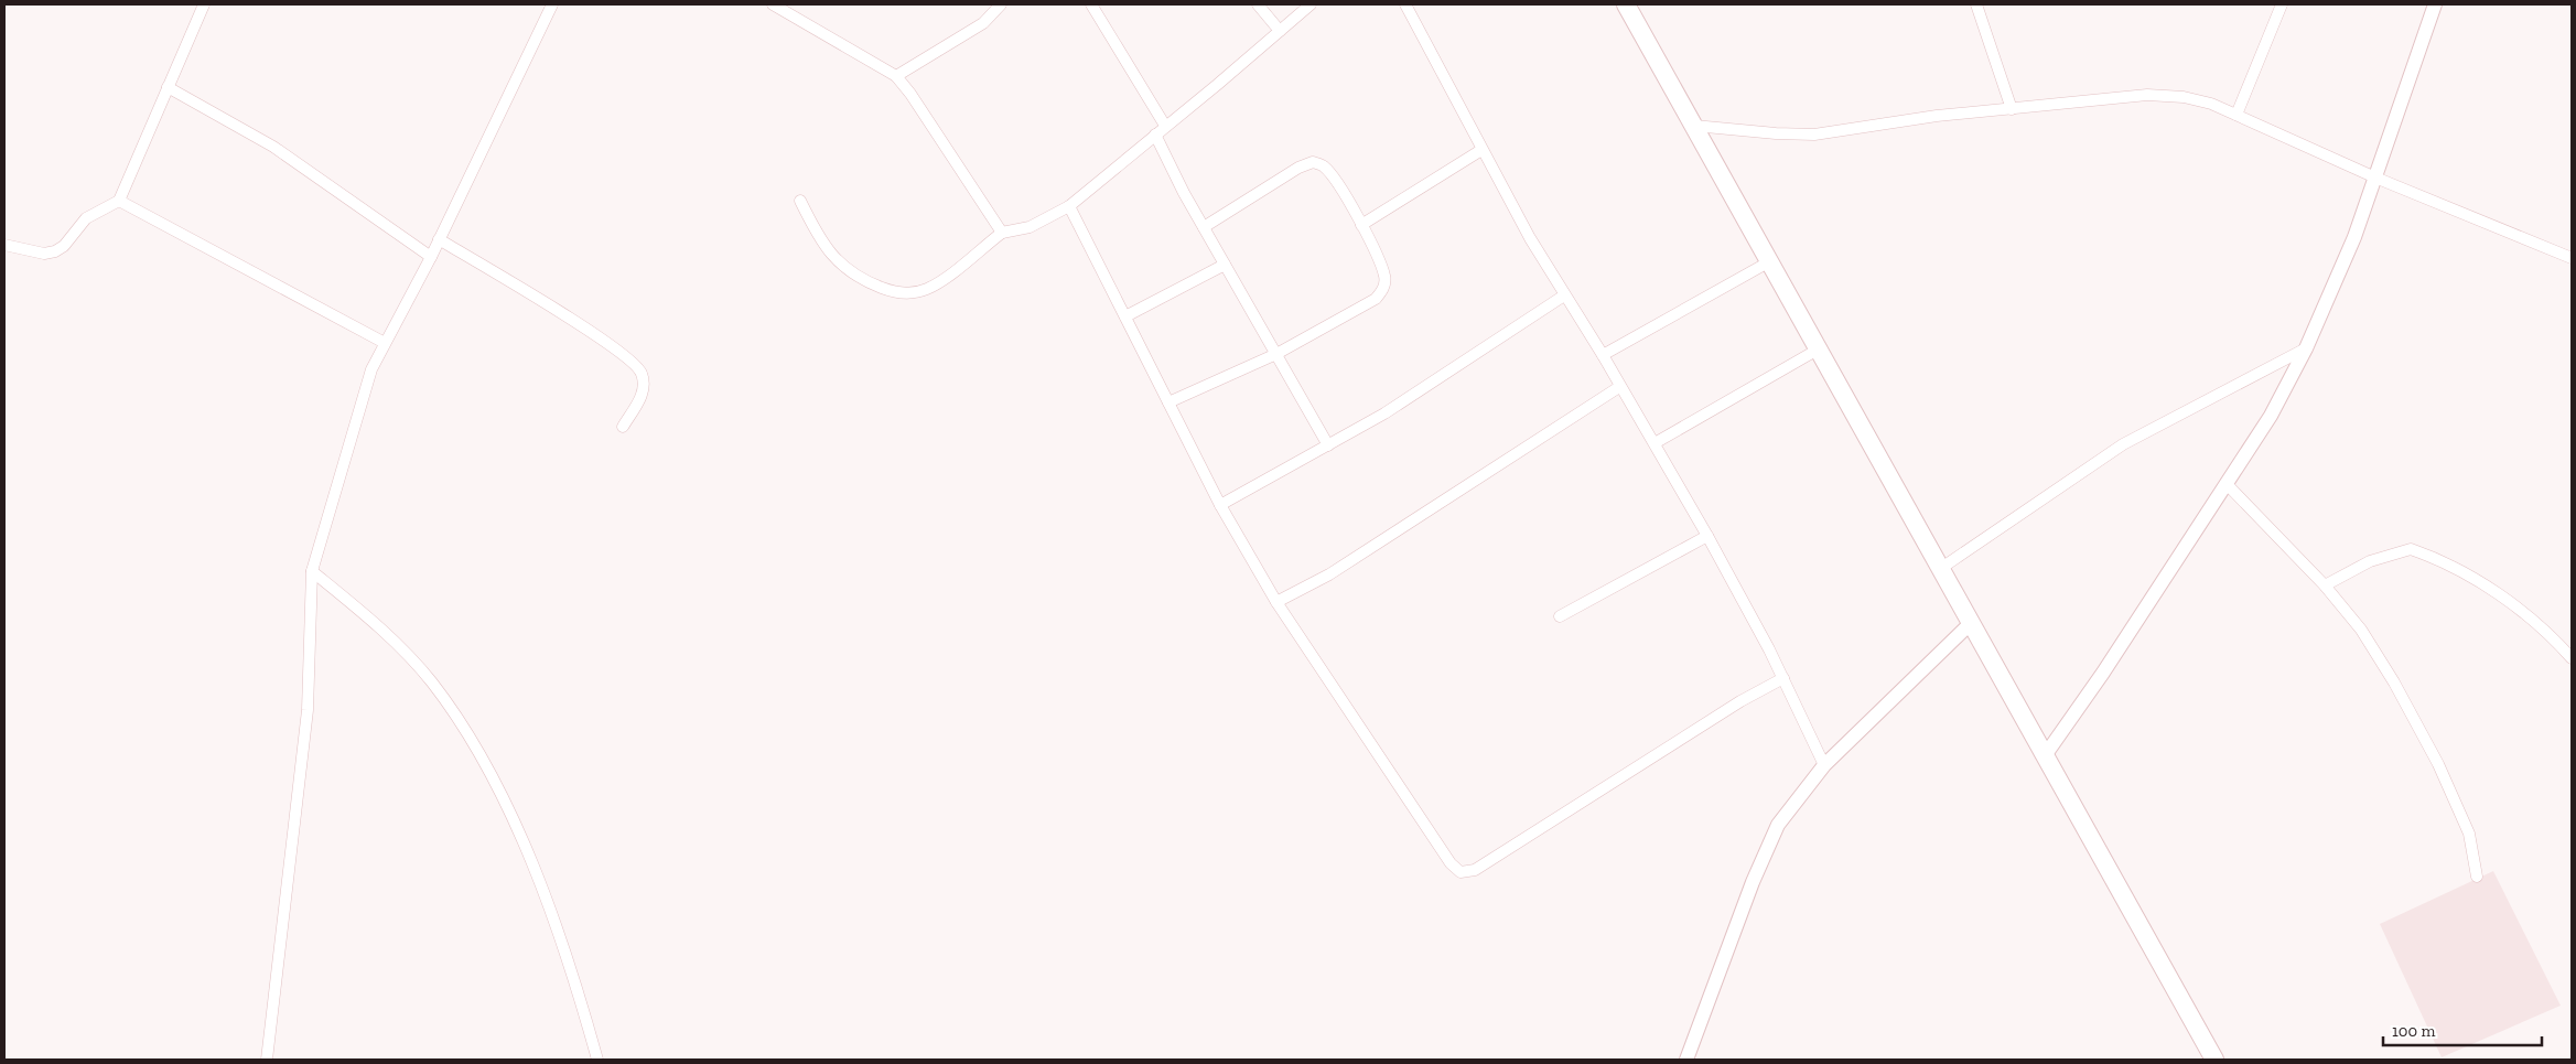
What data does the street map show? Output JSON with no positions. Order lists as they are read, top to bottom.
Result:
{
  "scale_bar": "100 m"
}
